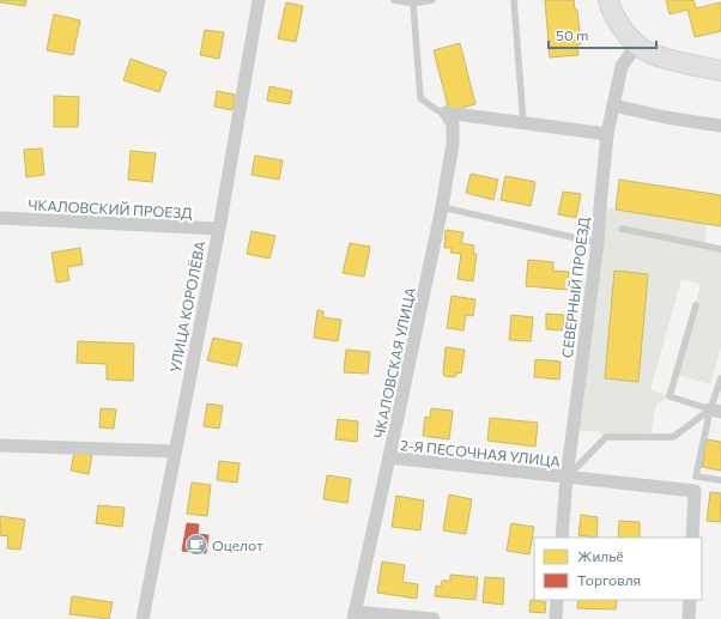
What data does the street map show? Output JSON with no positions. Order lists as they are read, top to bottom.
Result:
{
  "streets": {
    "street": [
      "ЧКАЛОВСКИЙ ПРОЕЗД",
      "СЕВЕРНЫЙ ПРОЕЗД",
      "УЛИЦА КОРОЛЁВА",
      "ЧКАЛОВСКАЯ УЛИЦА",
      "2-Я ПЕСОЧНАЯ УЛИЦА"
    ]
  },
  "crossings": [
    ["ЧКАЛОВСКИЙ ПРОЕЗД", "УЛИЦА КОРОЛЁВА"],
    ["СЕВЕРНЫЙ ПРОЕЗД", "2-Я ПЕСОЧНАЯ УЛИЦА"],
    ["ЧКАЛОВСКАЯ УЛИЦА", "2-Я ПЕСОЧНАЯ УЛИЦА"]
  ],
  "places": {
    "cafe": ["Оцелот"]
  },
  "legend": ["Жильё", "Торговля"],
  "scale_bar": "50 m"
}
